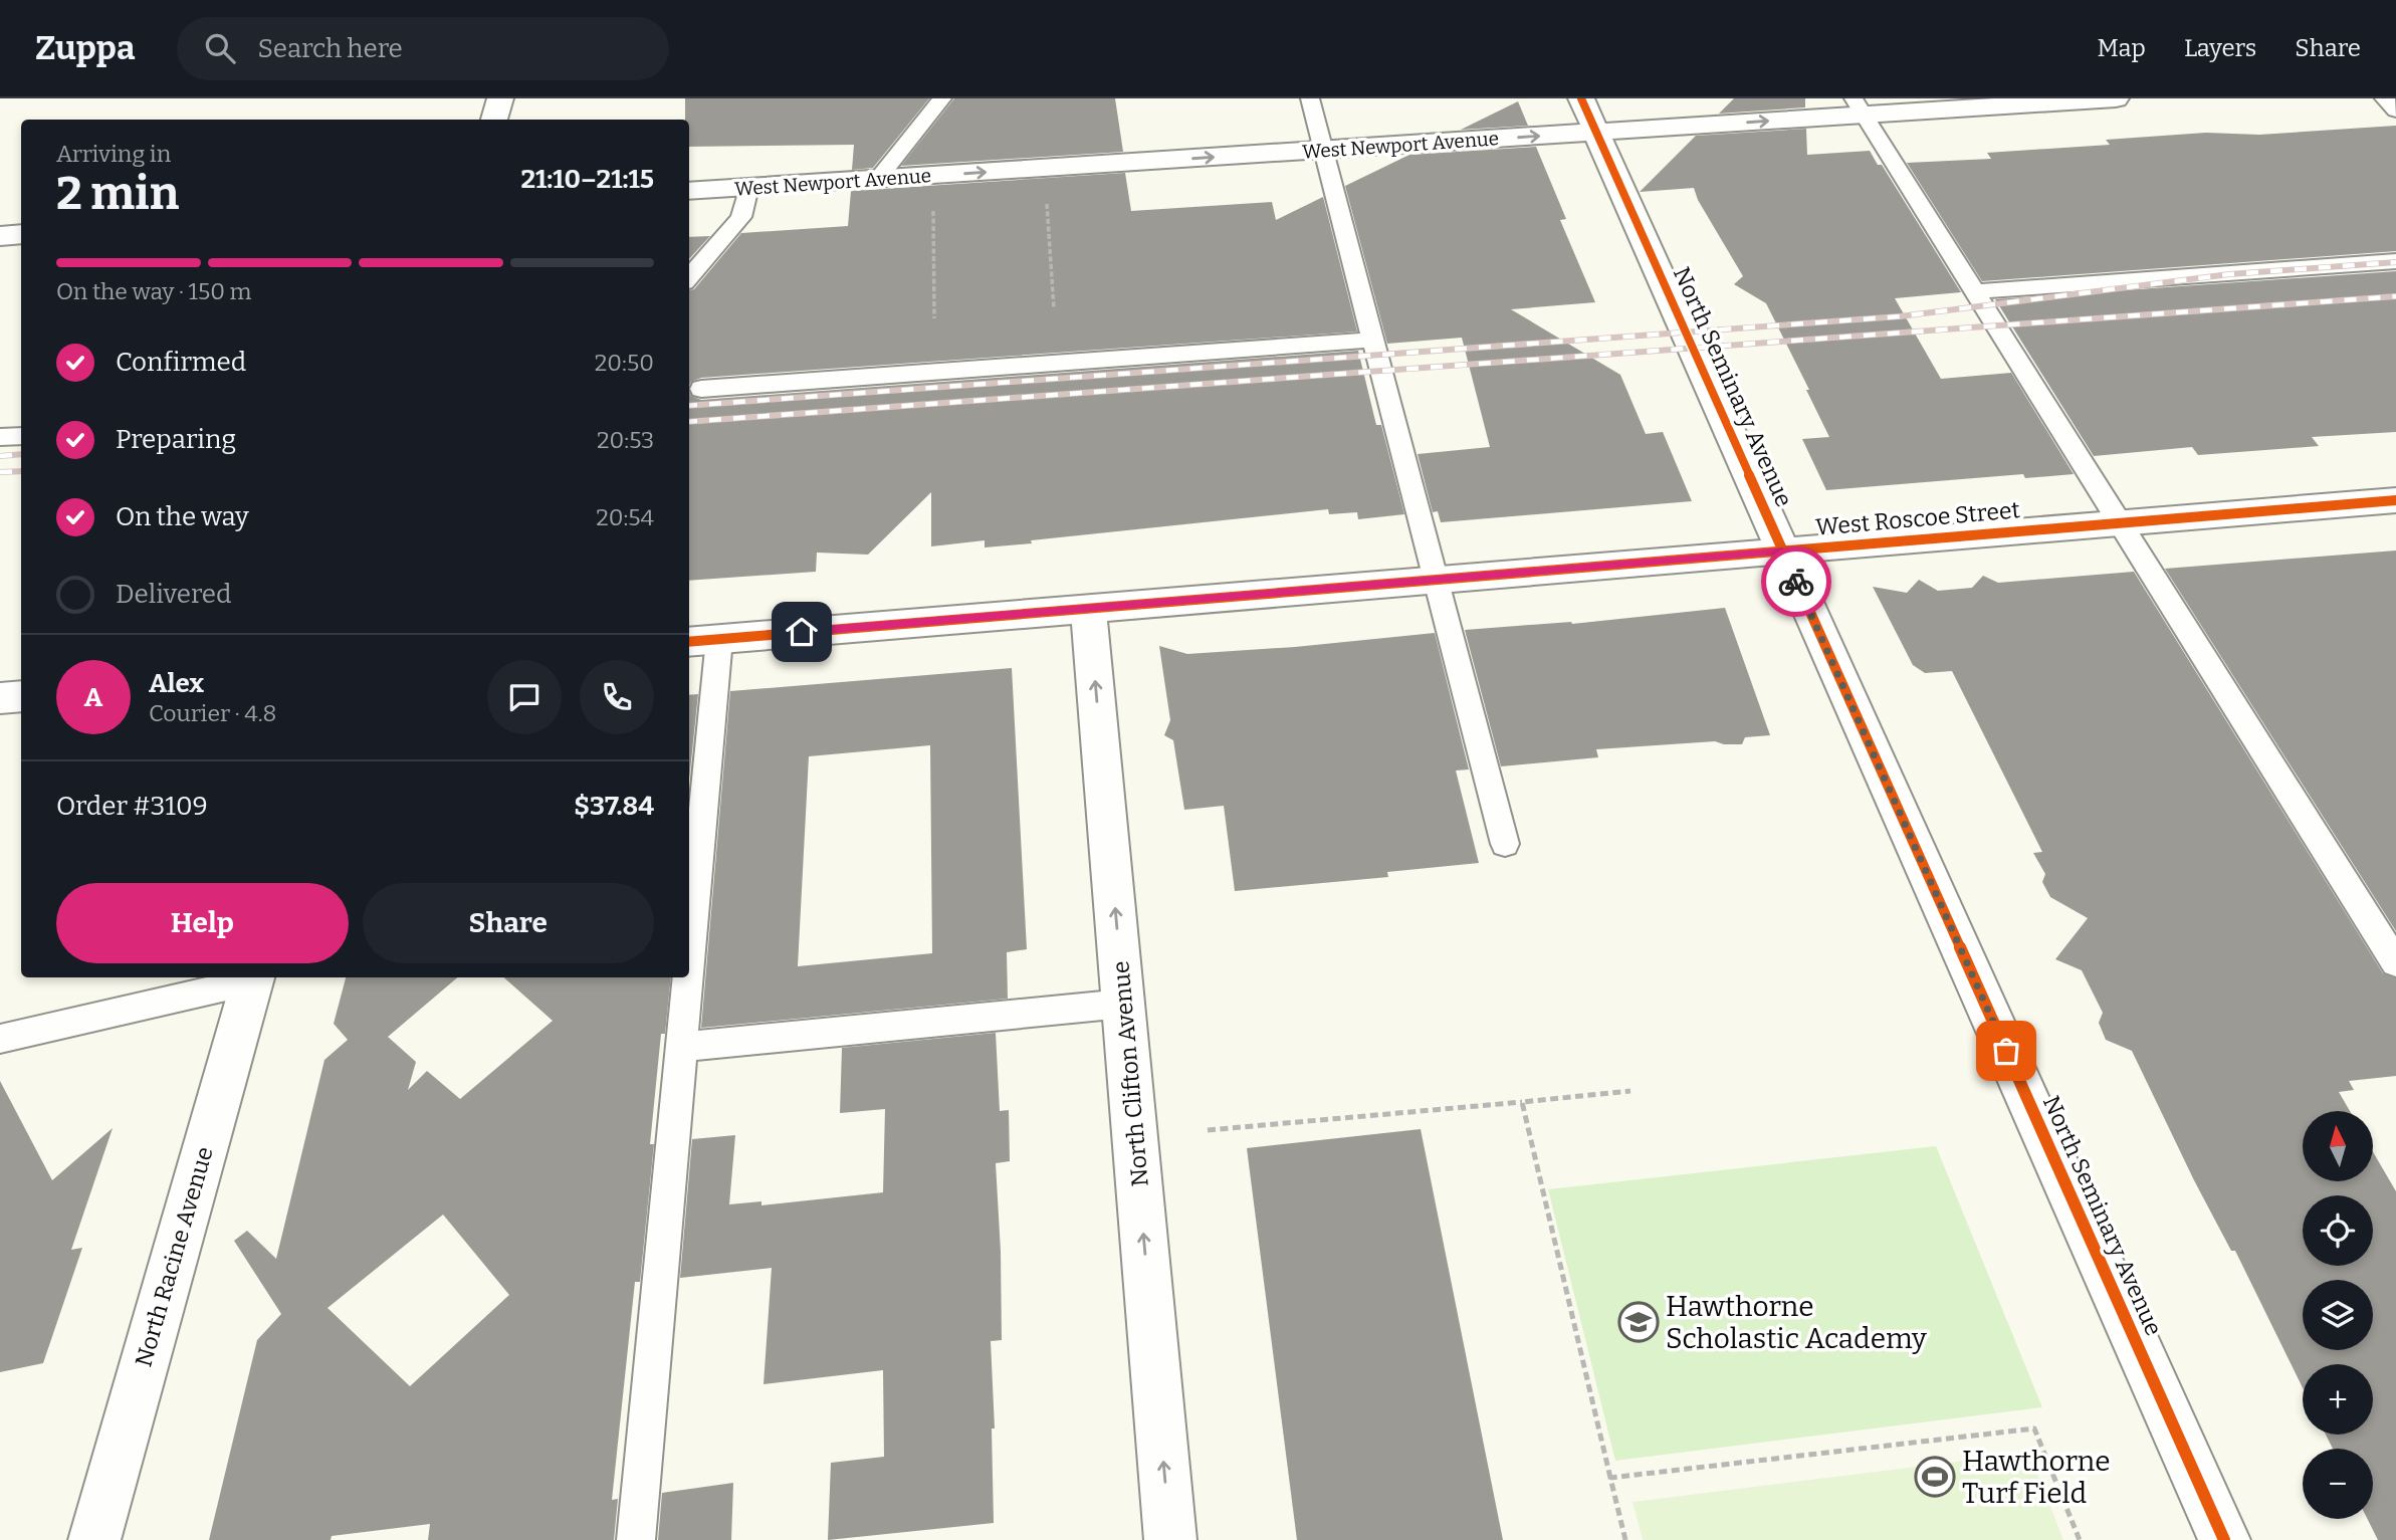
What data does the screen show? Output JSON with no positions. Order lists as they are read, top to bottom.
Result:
{
  "streets": {
    "street": [
      "West Newport Avenue",
      "North Seminary Avenue",
      "West Roscoe Street",
      "North Clifton Avenue",
      "North Racine Avenue"
    ]
  },
  "crossings": [
    ["West Newport Avenue", "North Seminary Avenue"],
    ["North Seminary Avenue", "West Roscoe Street"],
    ["West Roscoe Street", "North Clifton Avenue"]
  ],
  "one_way": ["West Newport Avenue", "North Clifton Avenue"],
  "places": {
    "school or university": ["Hawthorne Scholastic Academy"],
    "sports": ["Hawthorne Turf Field"]
  },
  "north": "top",
  "page": {
    "header": "Zuppa",
    "search": "Search here",
    "nav": ["Map", "Layers", "Share"],
    "heading": ["2 min", "Arriving in", "21:10–21:15"],
    "panel": [
      "Alex",
      "Courier · 4.8",
      "Order #3109",
      "$37.84"
    ],
    "bar": "On the way · 150 m",
    "list": [
      ["Confirmed", "20:50"],
      ["Preparing", "20:53"],
      ["On the way", "20:54"],
      "Delivered"
    ],
    "round": "A",
    "buttons": ["Help", "Share"],
    "map_buttons": ["+", "−"]
  }
}
